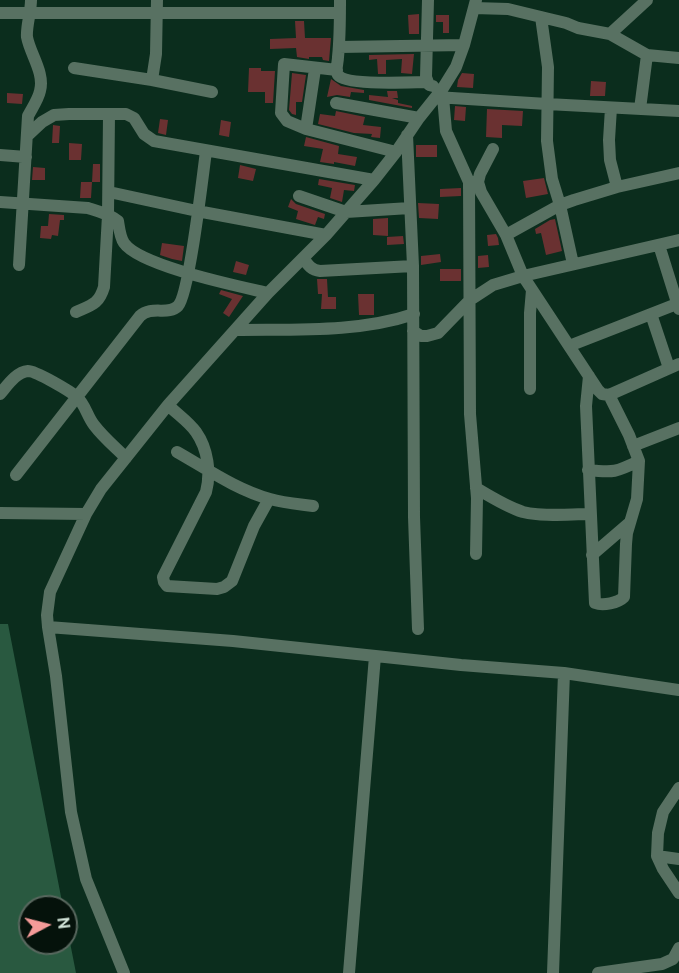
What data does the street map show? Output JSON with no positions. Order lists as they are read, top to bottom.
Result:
{
  "north": "right"
}
